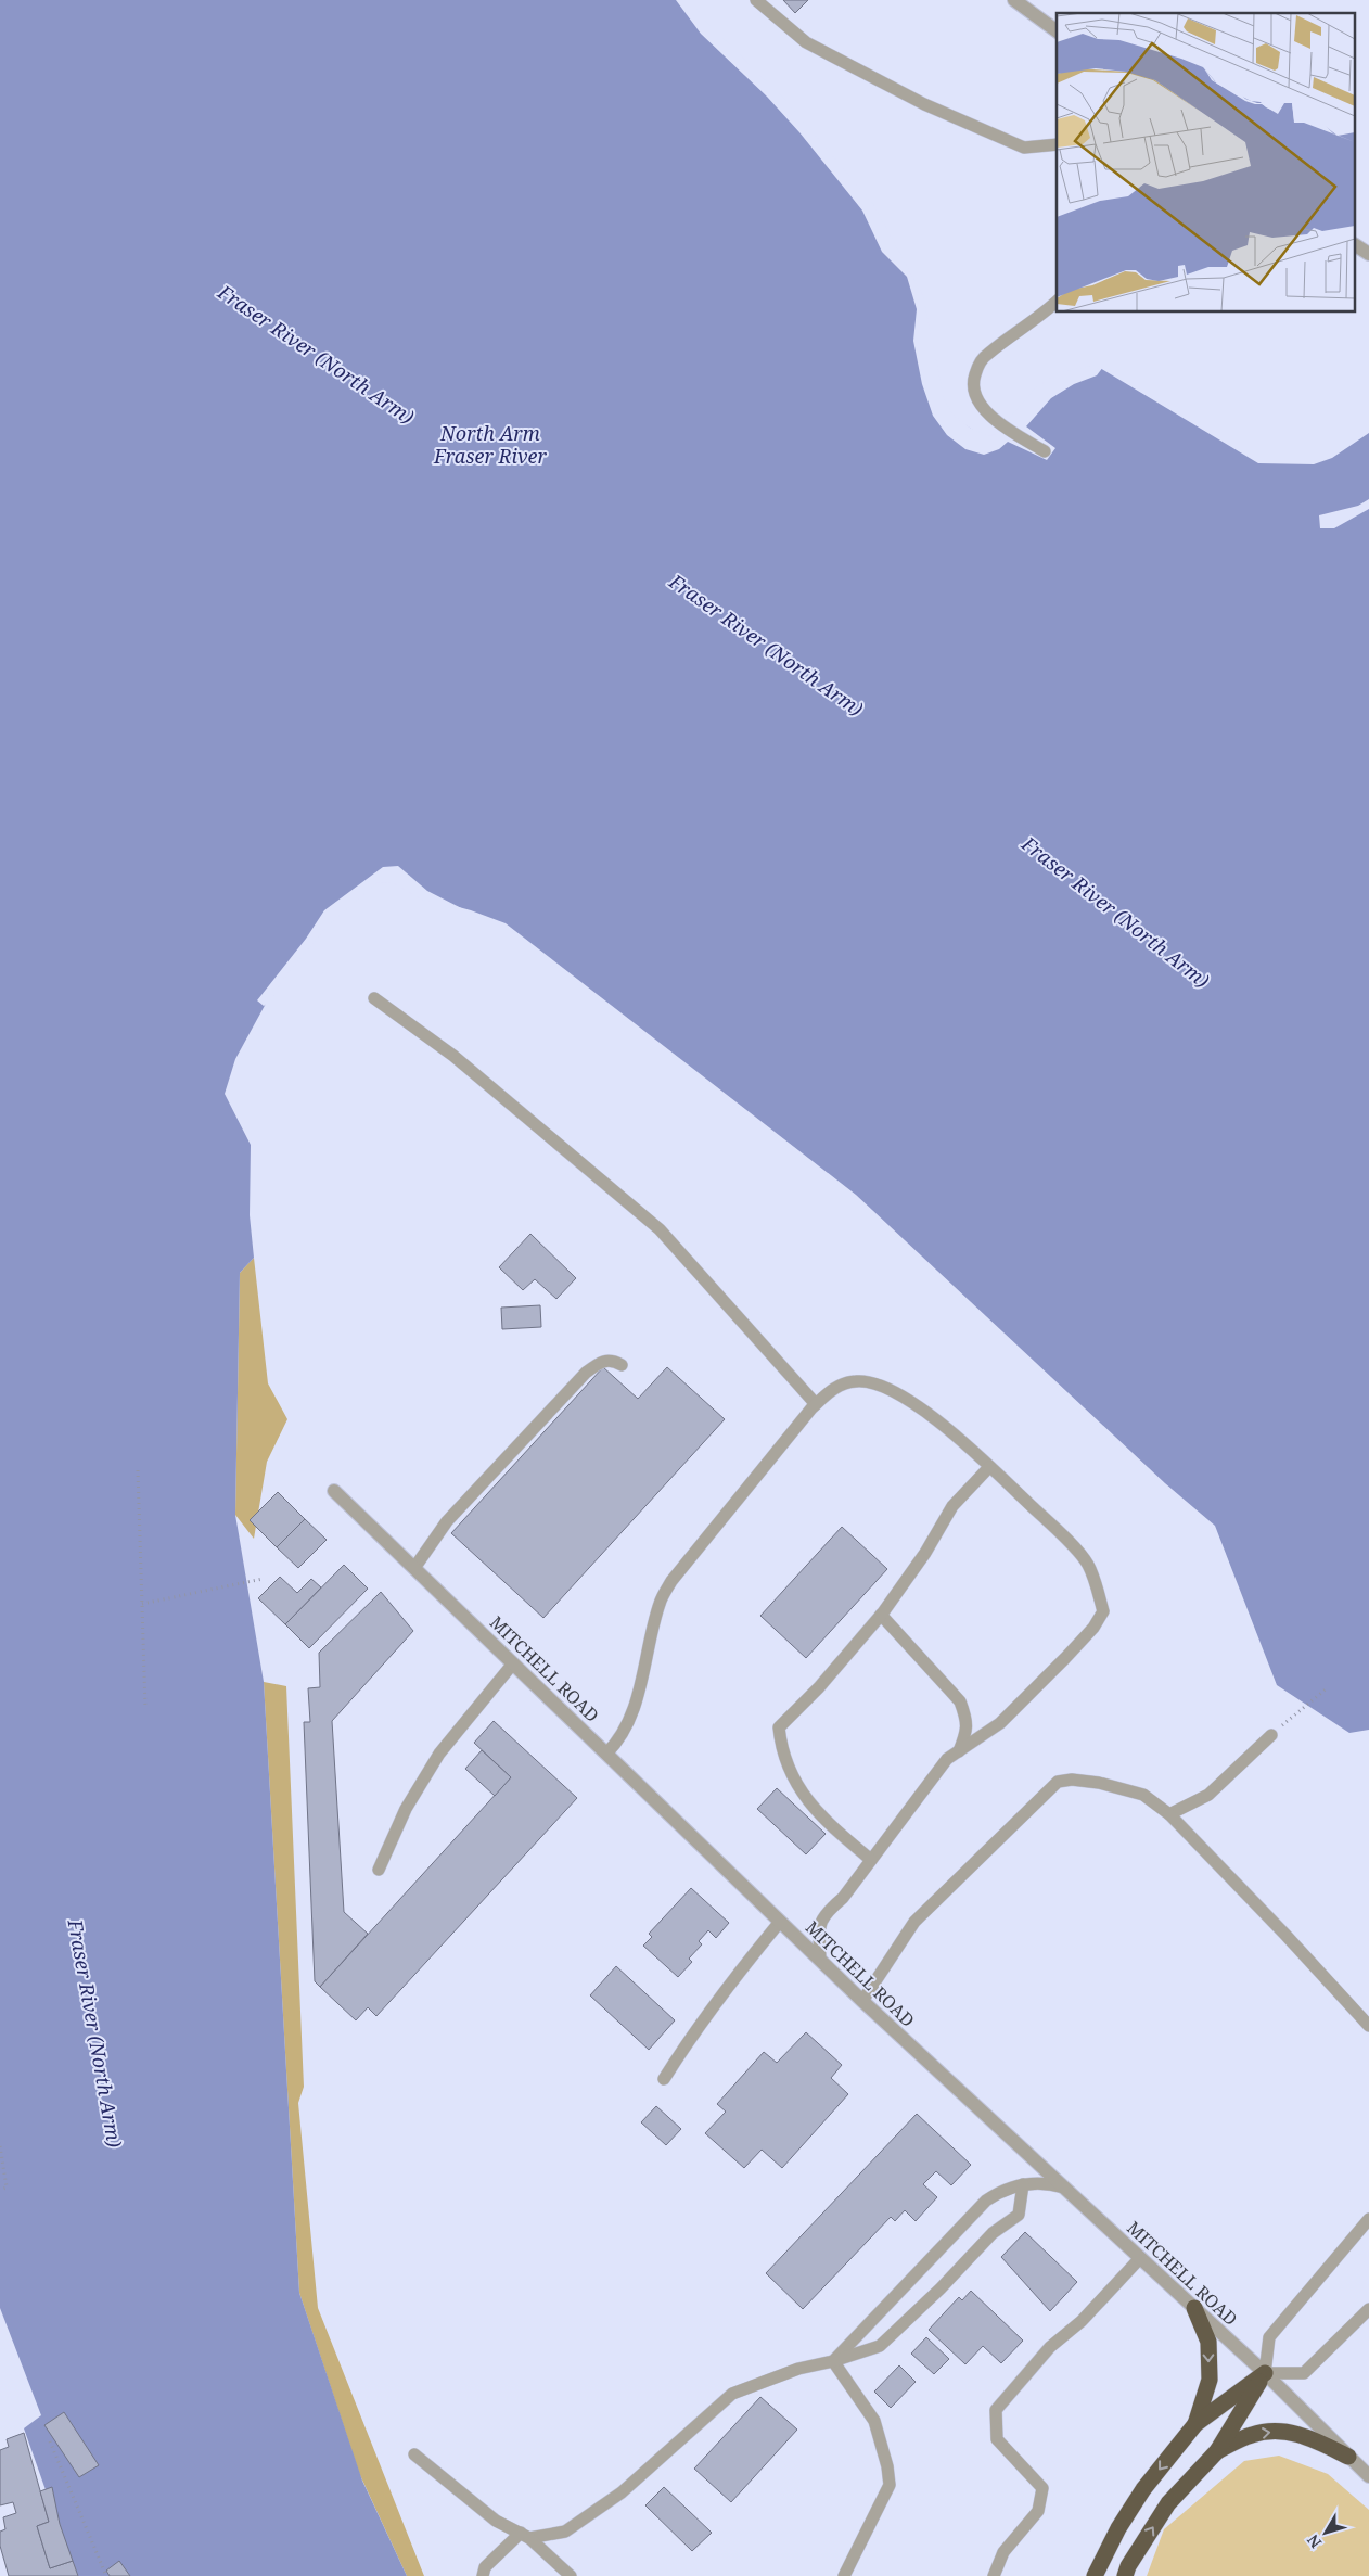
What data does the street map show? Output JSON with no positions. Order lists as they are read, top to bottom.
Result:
{
  "streets": {
    "street": ["MITCHELL ROAD"]
  },
  "water": ["Fraser River (North Arm)", "North Arm Fraser River"],
  "north": "bottom left"
}
